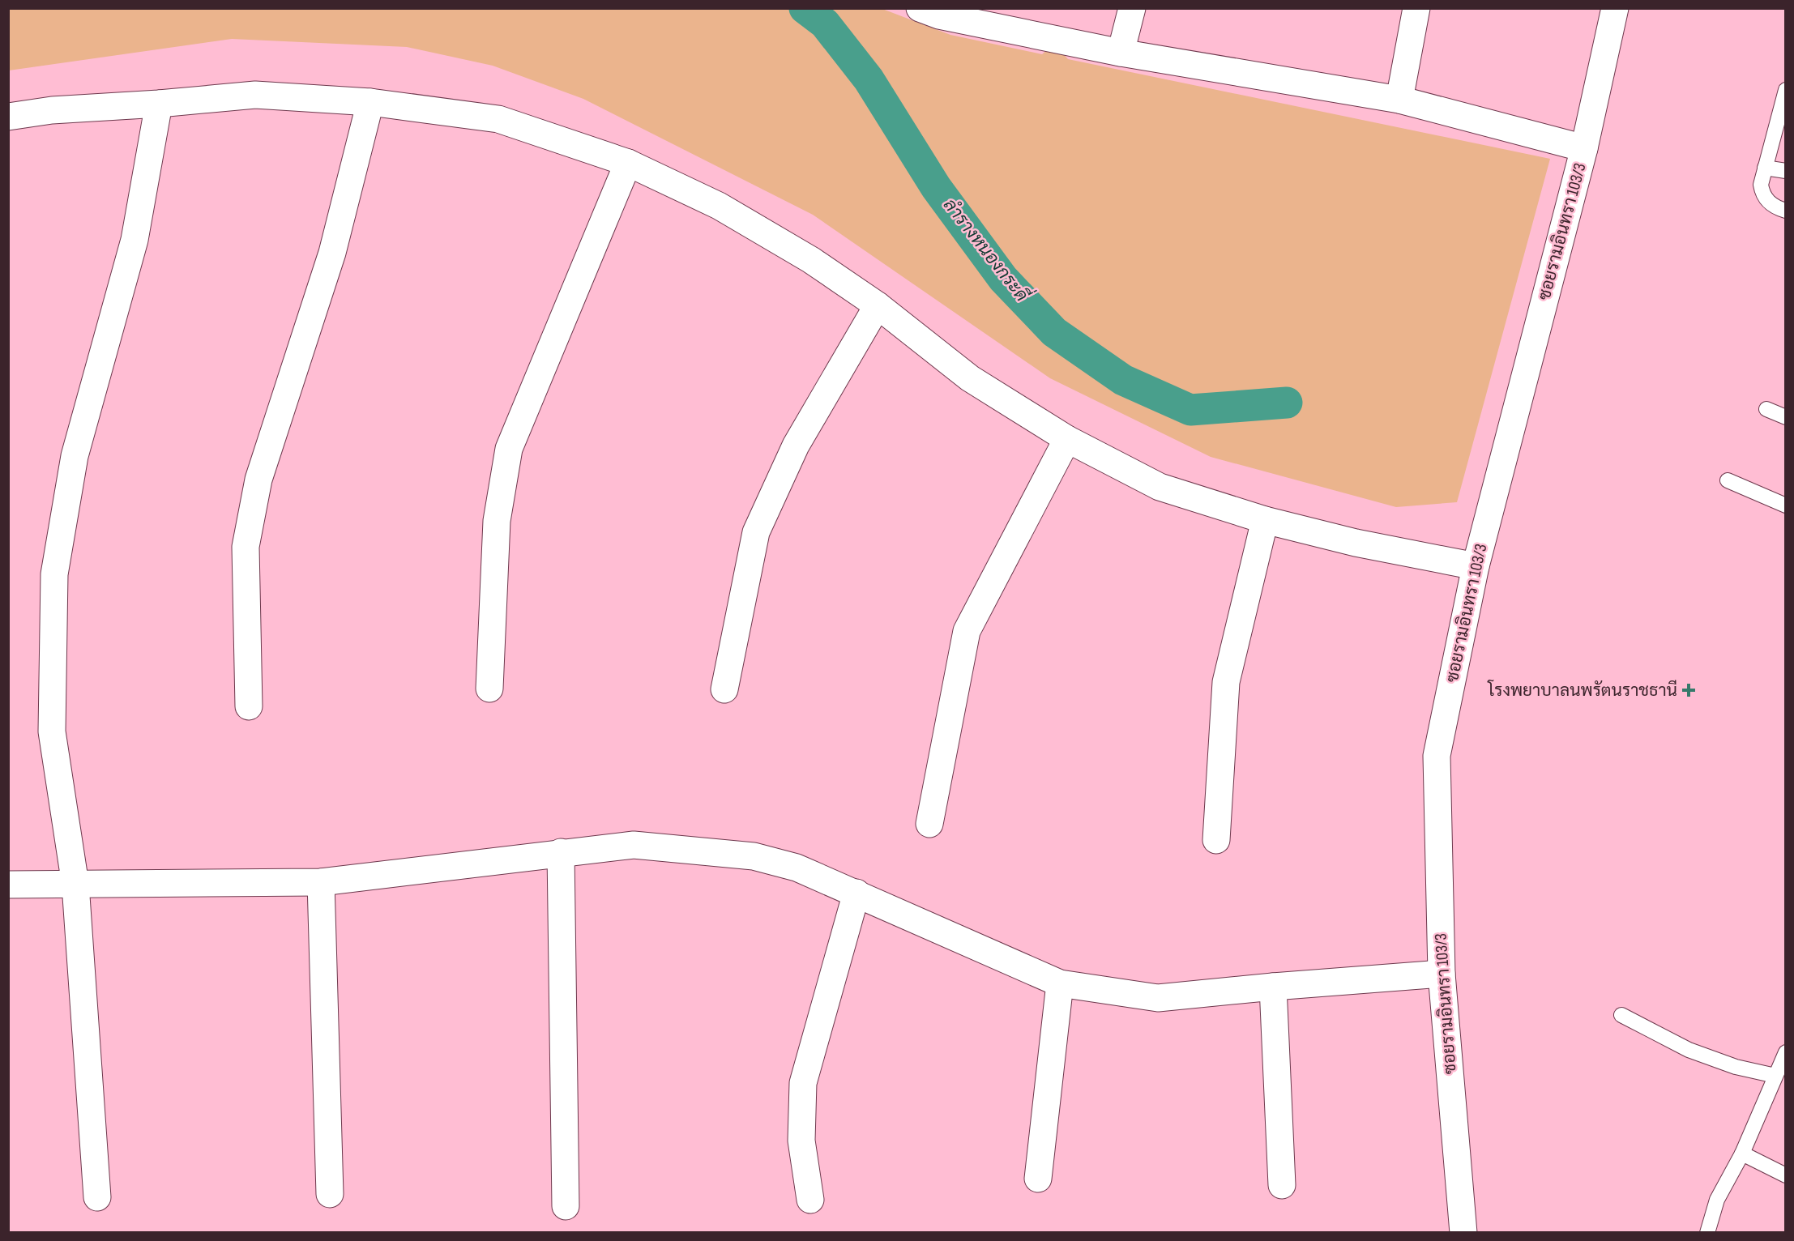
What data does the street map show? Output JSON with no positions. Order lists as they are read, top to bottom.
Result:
{
  "streets": {
    "street": ["ซอยรามอินทรา 103/3"]
  },
  "water": ["ลำรางหนองกระดี่"],
  "places": {
    "health": ["โรงพยาบาลนพรัตนราชธานี"]
  }
}
